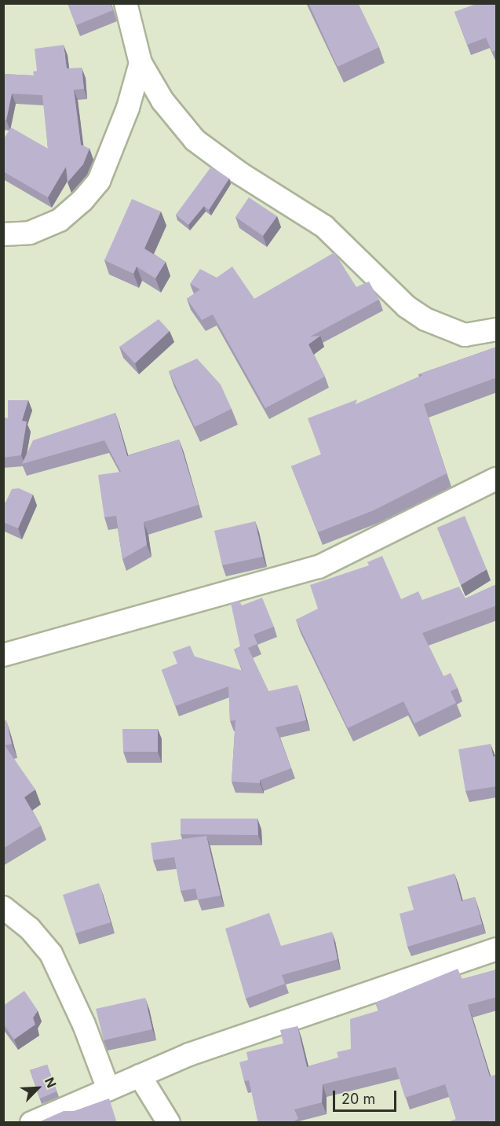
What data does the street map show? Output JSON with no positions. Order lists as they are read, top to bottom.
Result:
{
  "scale_bar": "20 m",
  "north": "top right"
}
